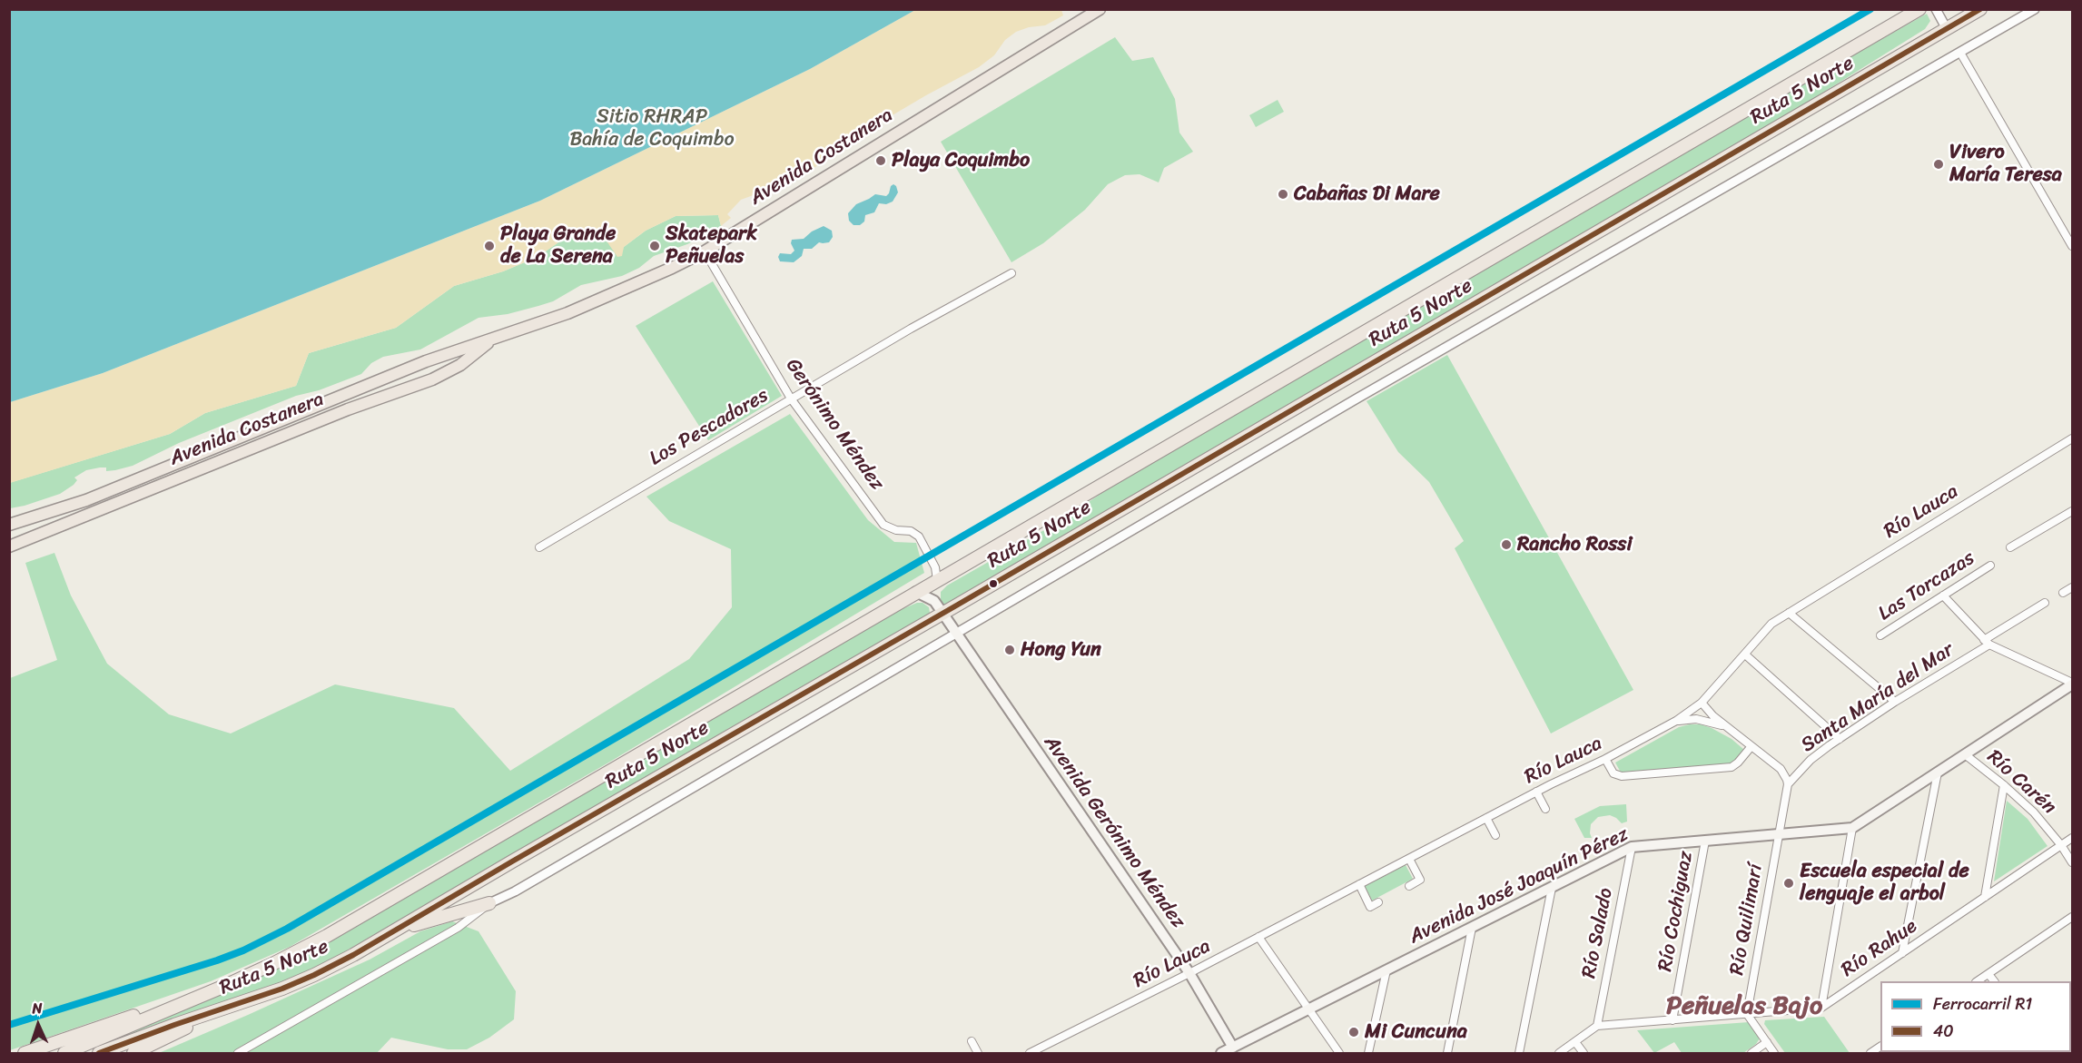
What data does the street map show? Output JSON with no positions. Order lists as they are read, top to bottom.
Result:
{
  "streets": {
    "highway": ["Ruta 5 Norte"],
    "main road": [
      "Avenida Costanera",
      "Gerónimo Méndez",
      "Avenida Gerónimo Méndez",
      "Avenida José Joaquín Pérez"
    ],
    "street": [
      "Los Pescadores",
      "Río Lauca",
      "Las Torcazas",
      "Santa María del Mar",
      "Río Carén",
      "Río Cochiguaz",
      "Río Quilimarí",
      "Río Salado",
      "Río Rahue"
    ]
  },
  "crossings": [
    ["Ruta 5 Norte", "Gerónimo Méndez"],
    ["Avenida Costanera", "Gerónimo Méndez"],
    ["Gerónimo Méndez", "Los Pescadores"],
    ["Río Lauca", "Avenida Gerónimo Méndez"],
    ["Santa María del Mar", "Río Quilimarí"],
    ["Río Carén", "Avenida José Joaquín Pérez"],
    ["Río Carén", "Río Rahue"],
    ["Avenida Gerónimo Méndez", "Avenida José Joaquín Pérez"],
    ["Avenida José Joaquín Pérez", "Río Cochiguaz"],
    ["Avenida José Joaquín Pérez", "Río Quilimarí"],
    ["Avenida José Joaquín Pérez", "Río Salado"],
    ["Río Cochiguaz", "Río Rahue"],
    ["Río Quilimarí", "Río Rahue"],
    ["Río Salado", "Río Rahue"]
  ],
  "districts": ["Peñuelas Bajo"],
  "parks": ["Sitio RHRAP Bahía de Coquimbo"],
  "places": [
    "Playa Coquimbo",
    "Vivero María Teresa",
    "Cabañas Di Mare",
    "Playa Grande de La Serena",
    "Skatepark Peñuelas",
    "Rancho Rossi",
    "Hong Yun",
    "Escuela especial de lenguaje el arbol",
    "Mi Cuncuna"
  ],
  "lines": ["rail line R1", "transit line 40"],
  "legend": ["Ferrocarril R1", "40"],
  "north": "top"
}
